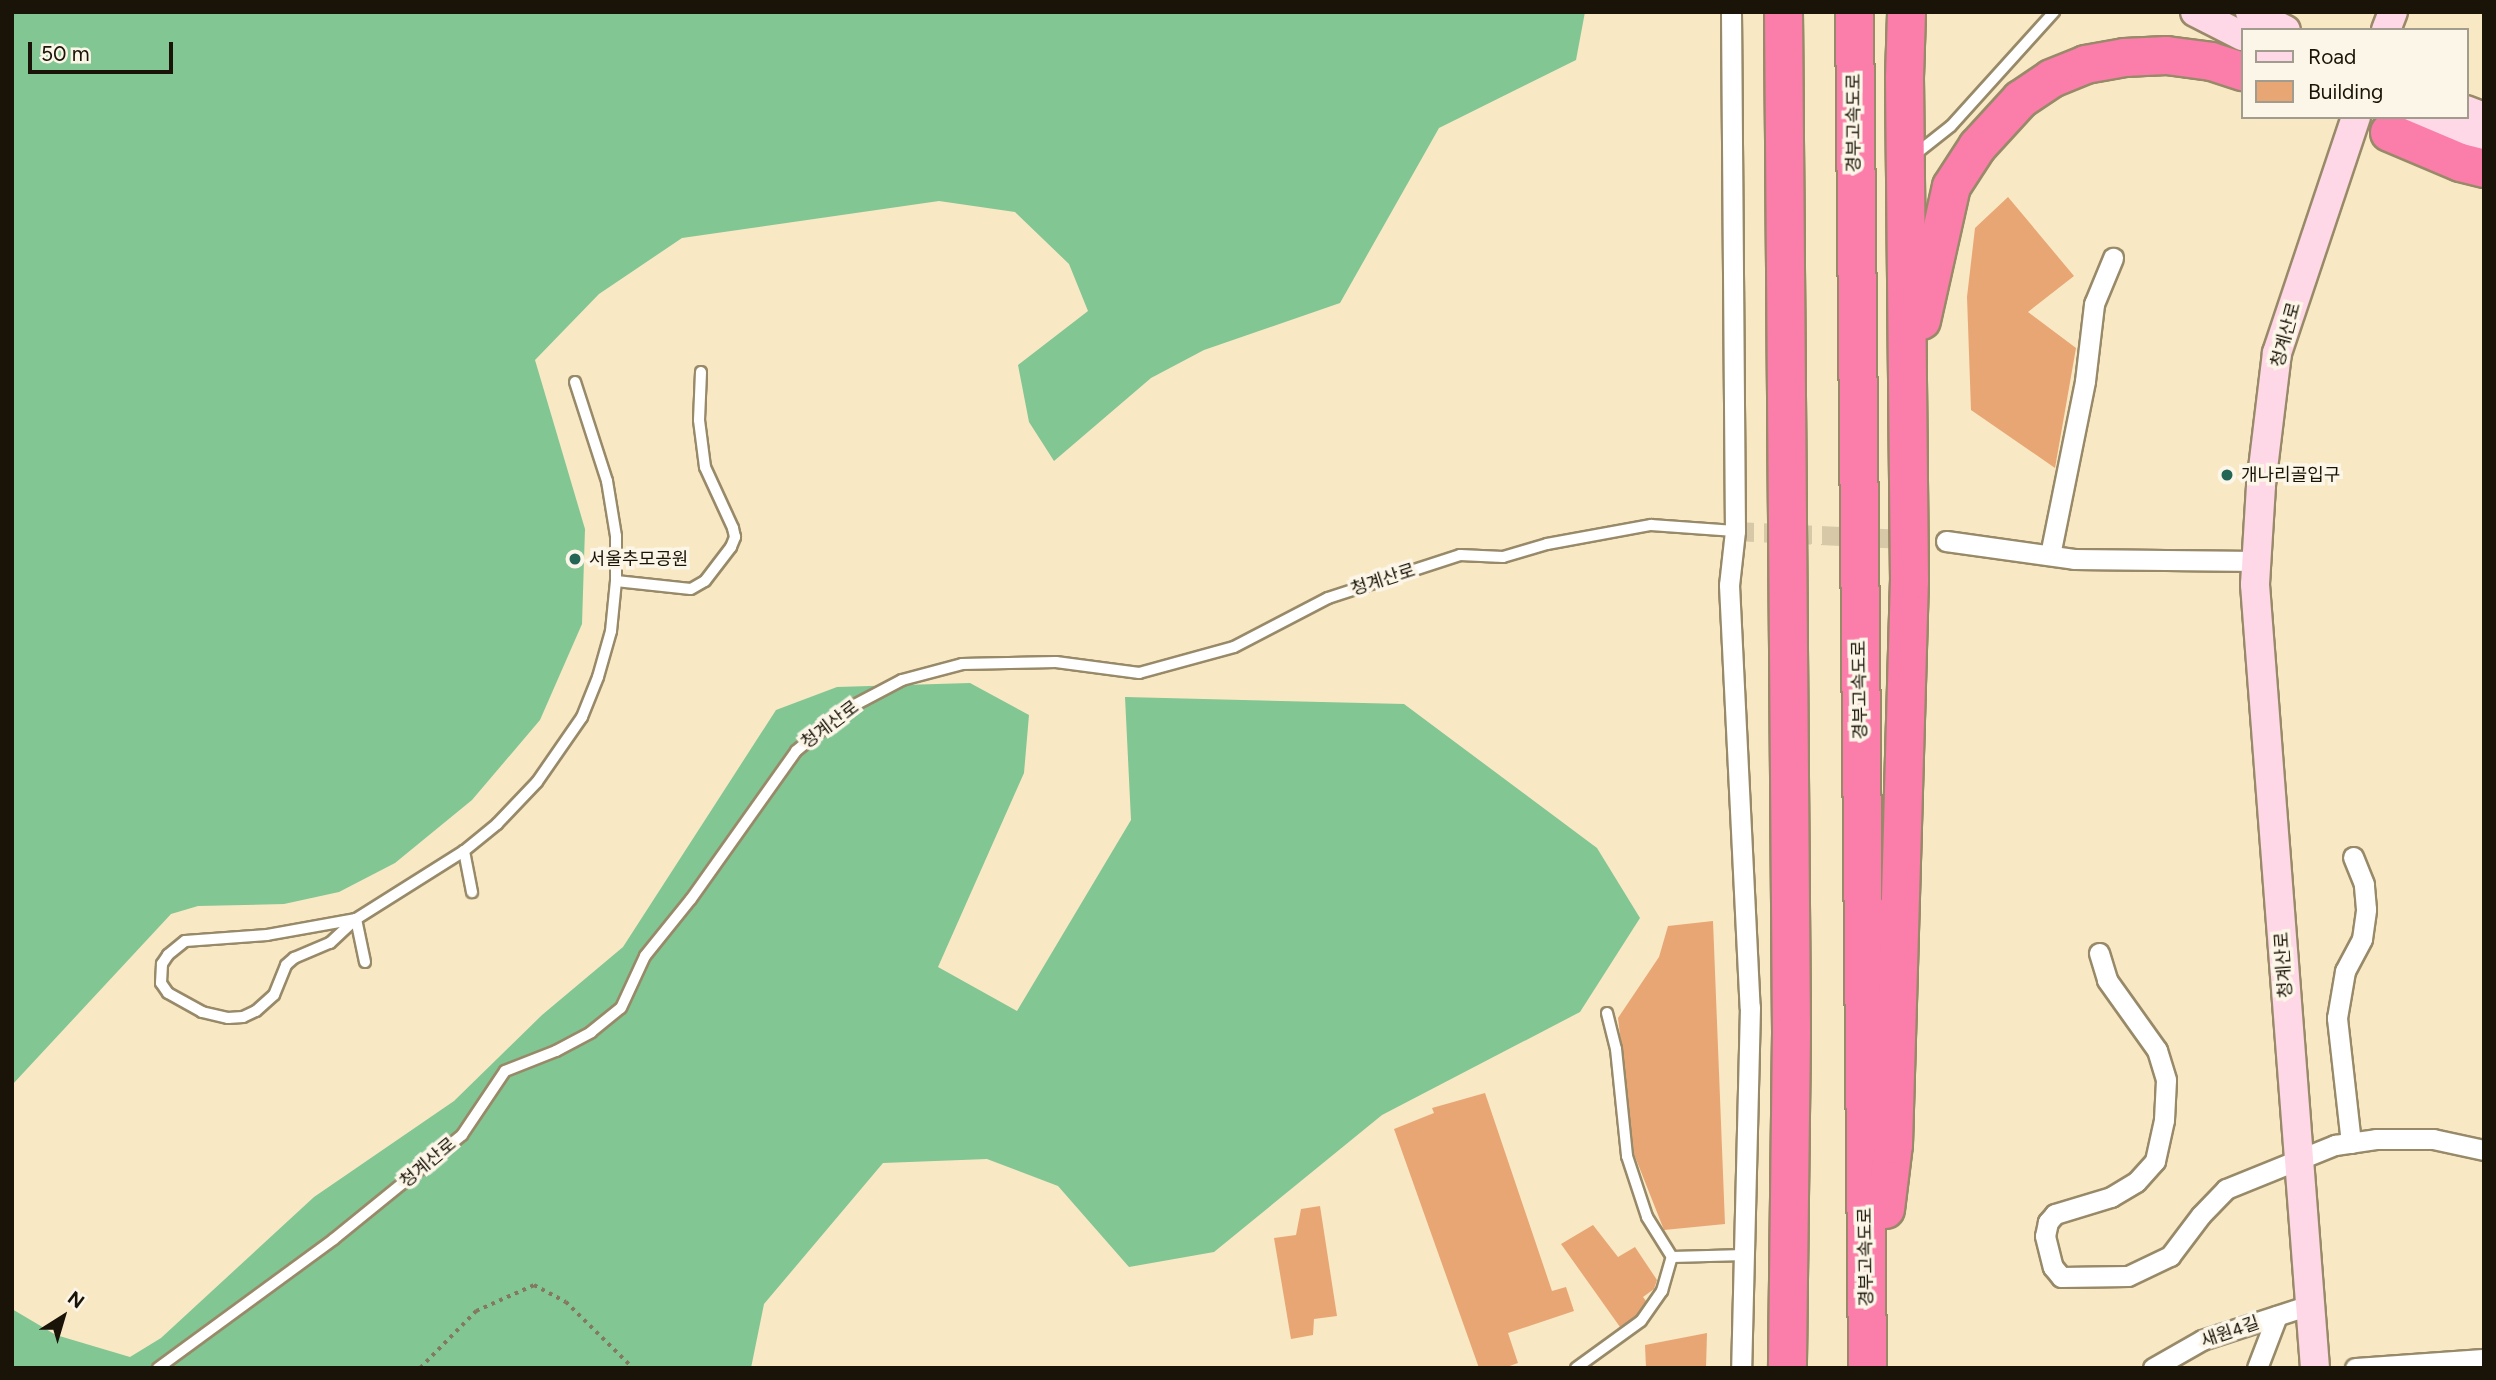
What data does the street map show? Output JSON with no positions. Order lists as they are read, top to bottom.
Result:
{
  "streets": {
    "highway": ["경부고속도로"],
    "main road": ["청계산로"],
    "street": ["새원4길"]
  },
  "crossings": [
    ["청계산로", "새원4길"]
  ],
  "places": ["개나리골입구", "서울추모공원"],
  "legend": ["Road", "Building"],
  "scale_bar": "50 m",
  "north": "top right"
}
